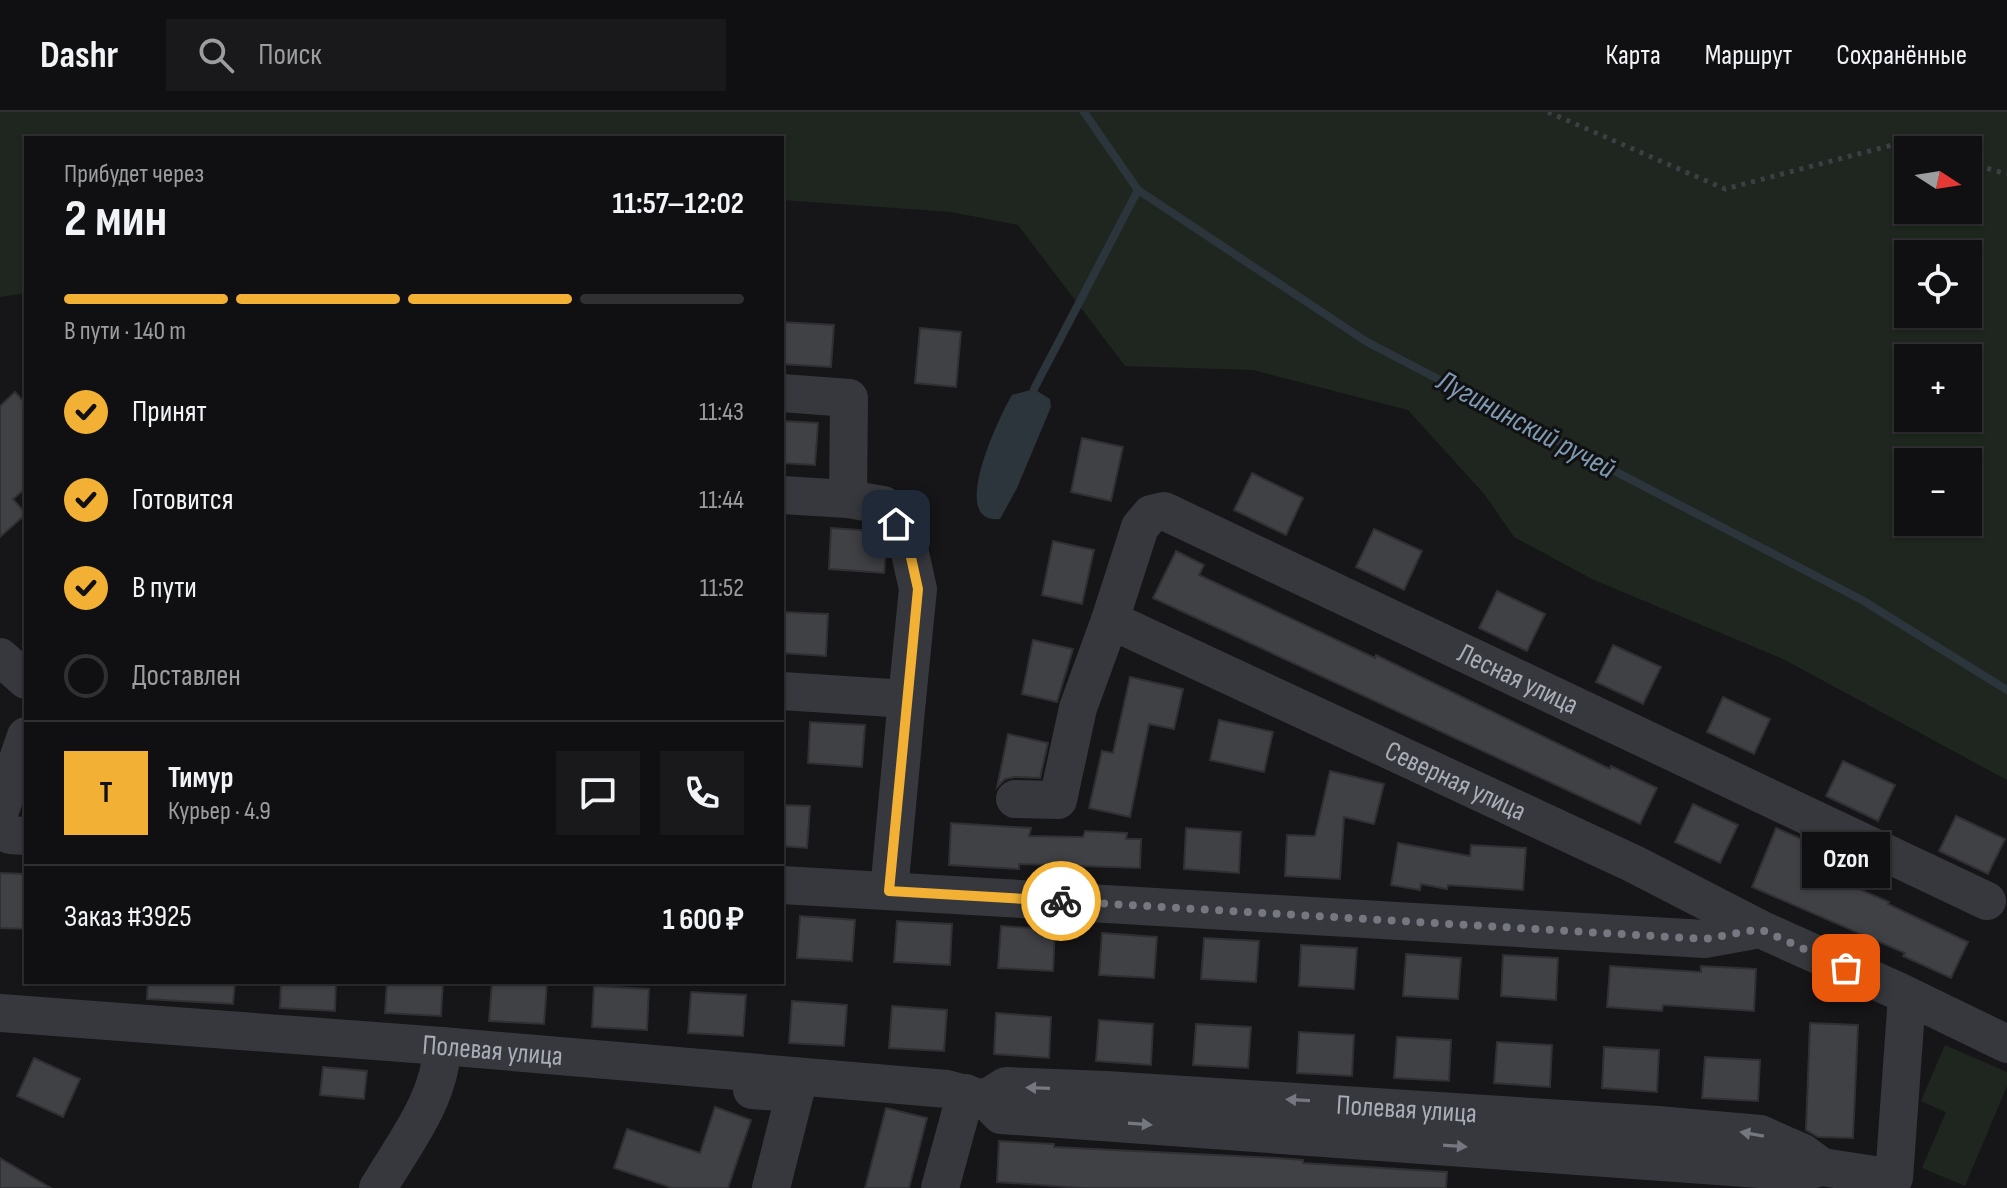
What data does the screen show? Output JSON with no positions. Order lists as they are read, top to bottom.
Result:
{
  "streets": {
    "street": ["Лесная улица", "Северная улица", "Полевая улица"]
  },
  "crossings": [
    ["Лесная улица", "Северная улица"],
    ["Северная улица", "Полевая улица"]
  ],
  "water": ["Лугининский ручей"],
  "places": ["Ozon"],
  "north": "right",
  "page": {
    "header": "Dashr",
    "search": "Поиск",
    "nav": ["Карта", "Маршрут", "Сохранённые"],
    "map_buttons": ["+", "−"],
    "heading": ["2 мин", "Прибудет через", "11:57–12:02"],
    "panel": [
      "Тимур",
      "Курьер · 4.9",
      "Заказ #3925",
      "1 600 ₽"
    ],
    "bar": "В пути · 140 m",
    "list": [
      ["Принят", "11:43"],
      ["Готовится", "11:44"],
      ["В пути", "11:52"],
      "Доставлен"
    ],
    "round": "Т",
    "bubble": "Ozon"
  }
}
